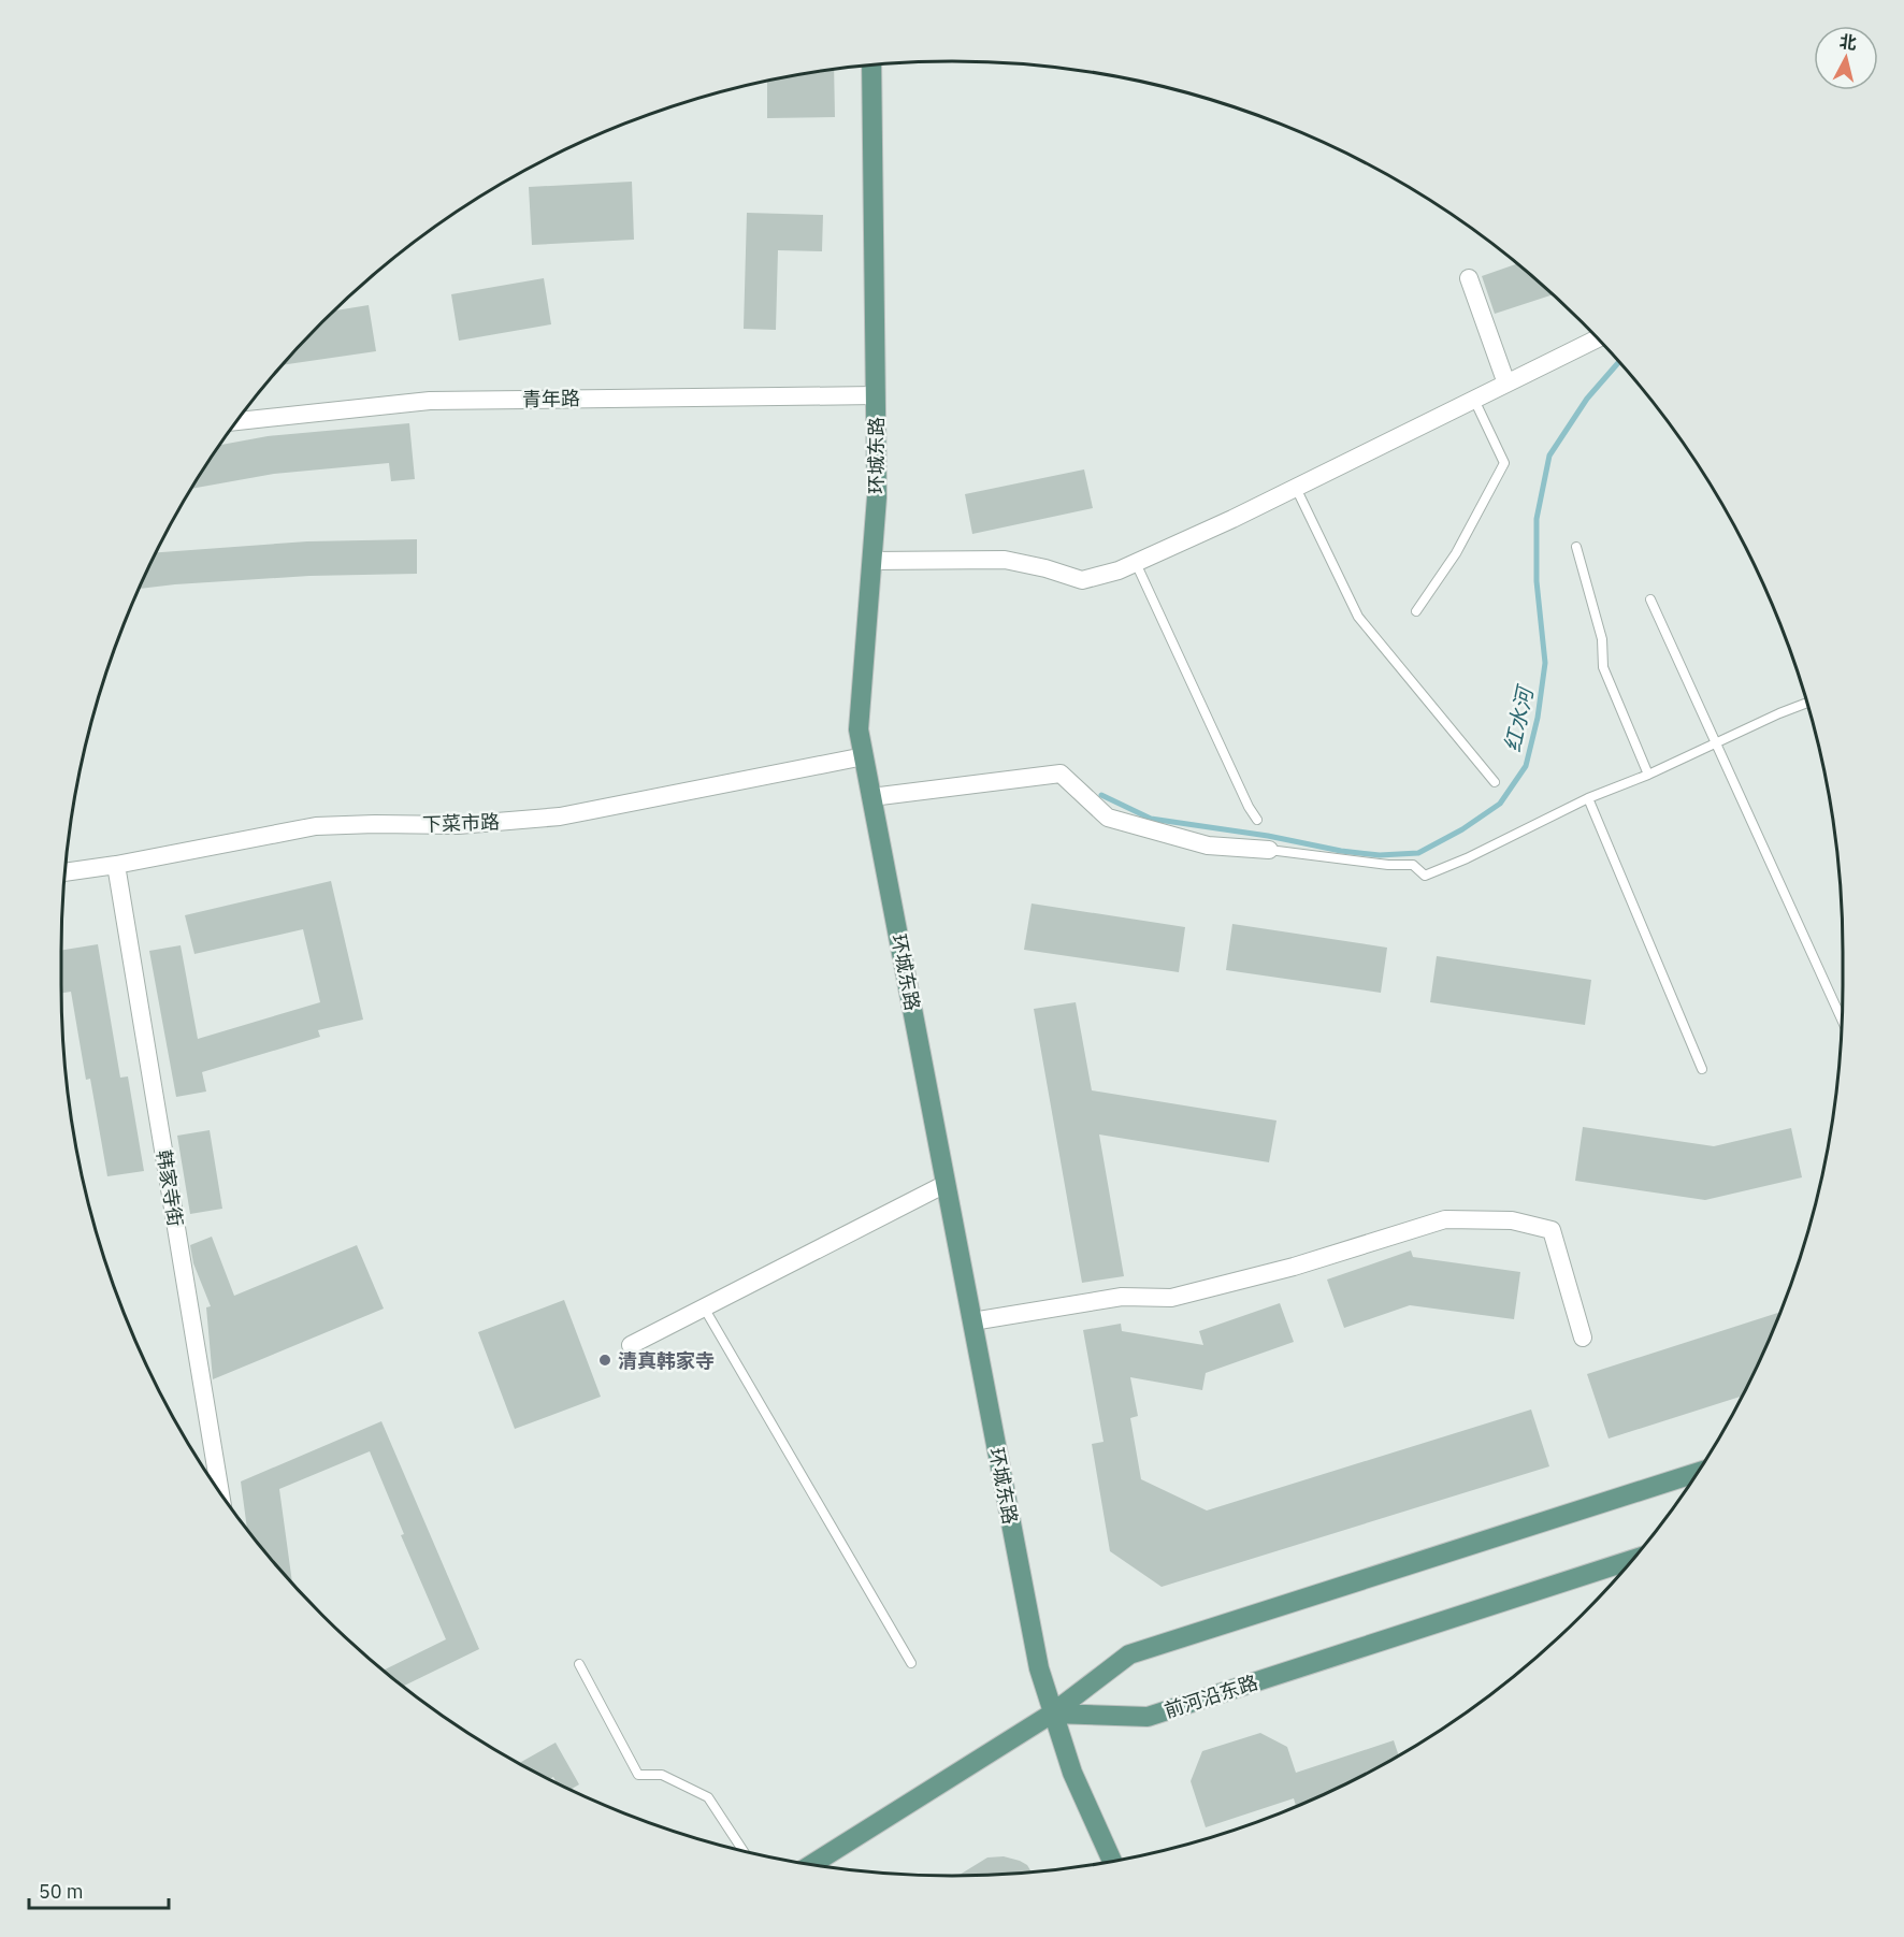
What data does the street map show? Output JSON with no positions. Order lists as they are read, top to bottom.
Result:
{
  "streets": {
    "main road": ["环城东路", "前河沿东路"],
    "street": ["青年路", "下菜市路", "韩家寺街"]
  },
  "crossings": [
    ["青年路", "环城东路"],
    ["环城东路", "下菜市路"],
    ["环城东路", "前河沿东路"],
    ["下菜市路", "韩家寺街"]
  ],
  "water": ["红水河"],
  "places": ["清真韩家寺"],
  "scale_bar": "50 m",
  "north": "top"
}
